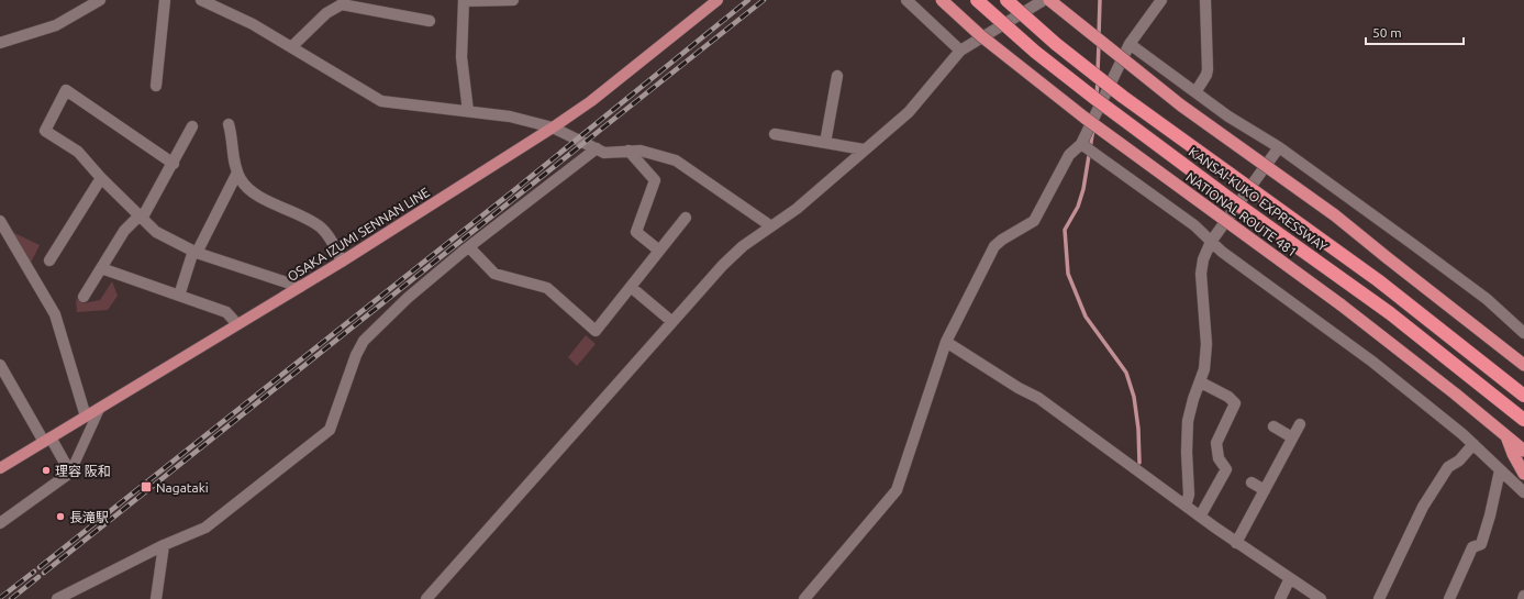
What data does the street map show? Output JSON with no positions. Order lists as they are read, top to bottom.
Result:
{
  "streets": {
    "highway": ["KANSAI-KUKO EXPRESSWAY", "NATIONAL ROUTE 481"],
    "main road": ["OSAKA IZUMI SENNAN LINE"]
  },
  "places": {
    "other": ["理容 阪和", "長滝駅"],
    "transit": ["Nagataki"]
  },
  "scale_bar": "50 m"
}
